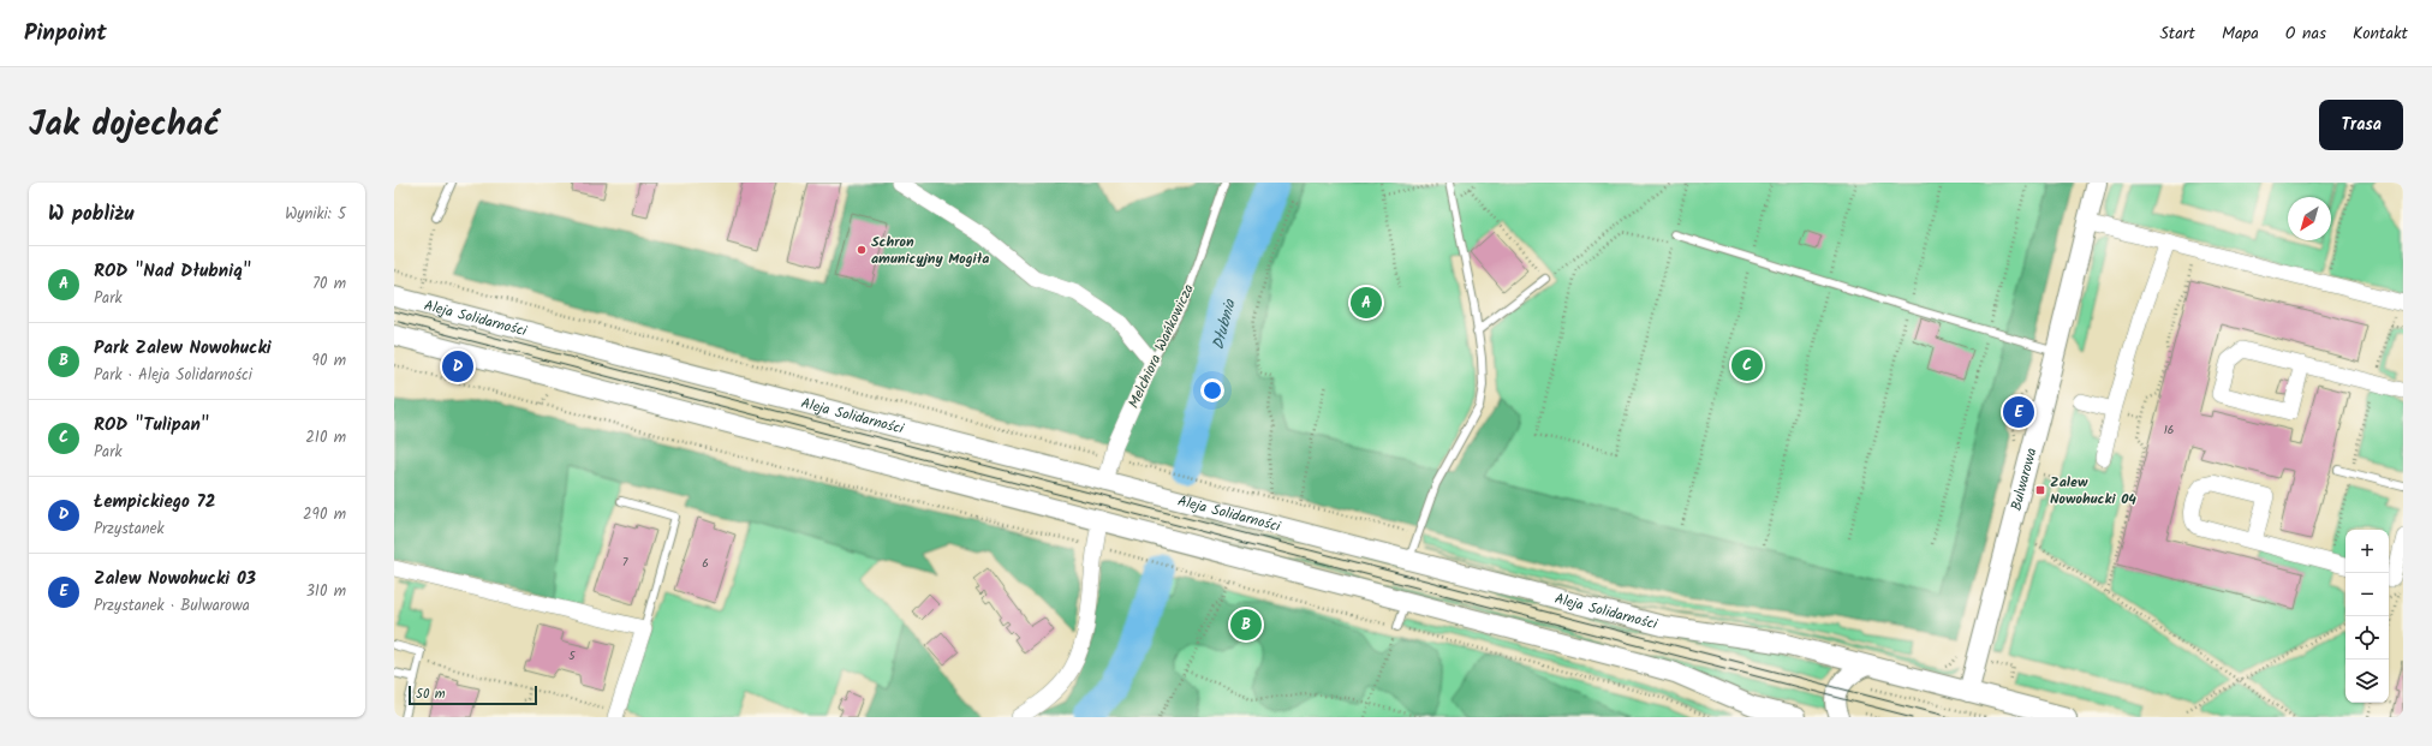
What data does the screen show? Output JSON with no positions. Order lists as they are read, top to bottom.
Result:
{
  "streets": {
    "street": ["Aleja Solidarności", "Melchiora Wańkowicza", "Bulwarowa"]
  },
  "crossings": [
    ["Aleja Solidarności", "Melchiora Wańkowicza"],
    ["Aleja Solidarności", "Bulwarowa"]
  ],
  "water": ["Dłubnia"],
  "places": {
    "other": ["Schron amunicyjny Mogiła"],
    "transit": ["Zalew Nowohucki 04"]
  },
  "house_numbers": [
    "16",
    "7",
    "6",
    "5"
  ],
  "scale_bar": "50 m",
  "north": "bottom left",
  "page": {
    "header": "Pinpoint",
    "nav": [
      "Start",
      "Mapa",
      "O nas",
      "Kontakt"
    ],
    "title": "Jak dojechać",
    "buttons": "Trasa",
    "heading": ["W pobliżu", "Wyniki: 5"],
    "list": [
      {
        "mark": "A",
        "name": "ROD \"Nad Dłubnią\"",
        "note": "Park",
        "value": "70 m"
      },
      {
        "mark": "B",
        "name": "Park Zalew Nowohucki",
        "note": "Park · Aleja Solidarności",
        "value": "90 m"
      },
      {
        "mark": "C",
        "name": "ROD \"Tulipan\"",
        "note": "Park",
        "value": "210 m"
      },
      {
        "mark": "D",
        "name": "Łempickiego 72",
        "note": "Przystanek",
        "value": "290 m"
      },
      {
        "mark": "E",
        "name": "Zalew Nowohucki 03",
        "note": "Przystanek · Bulwarowa",
        "value": "310 m"
      }
    ],
    "pins": [
      "A",
      "C",
      "D",
      "E",
      "B"
    ],
    "map_buttons": ["+", "−"],
    "scale": "50 m"
  }
}
